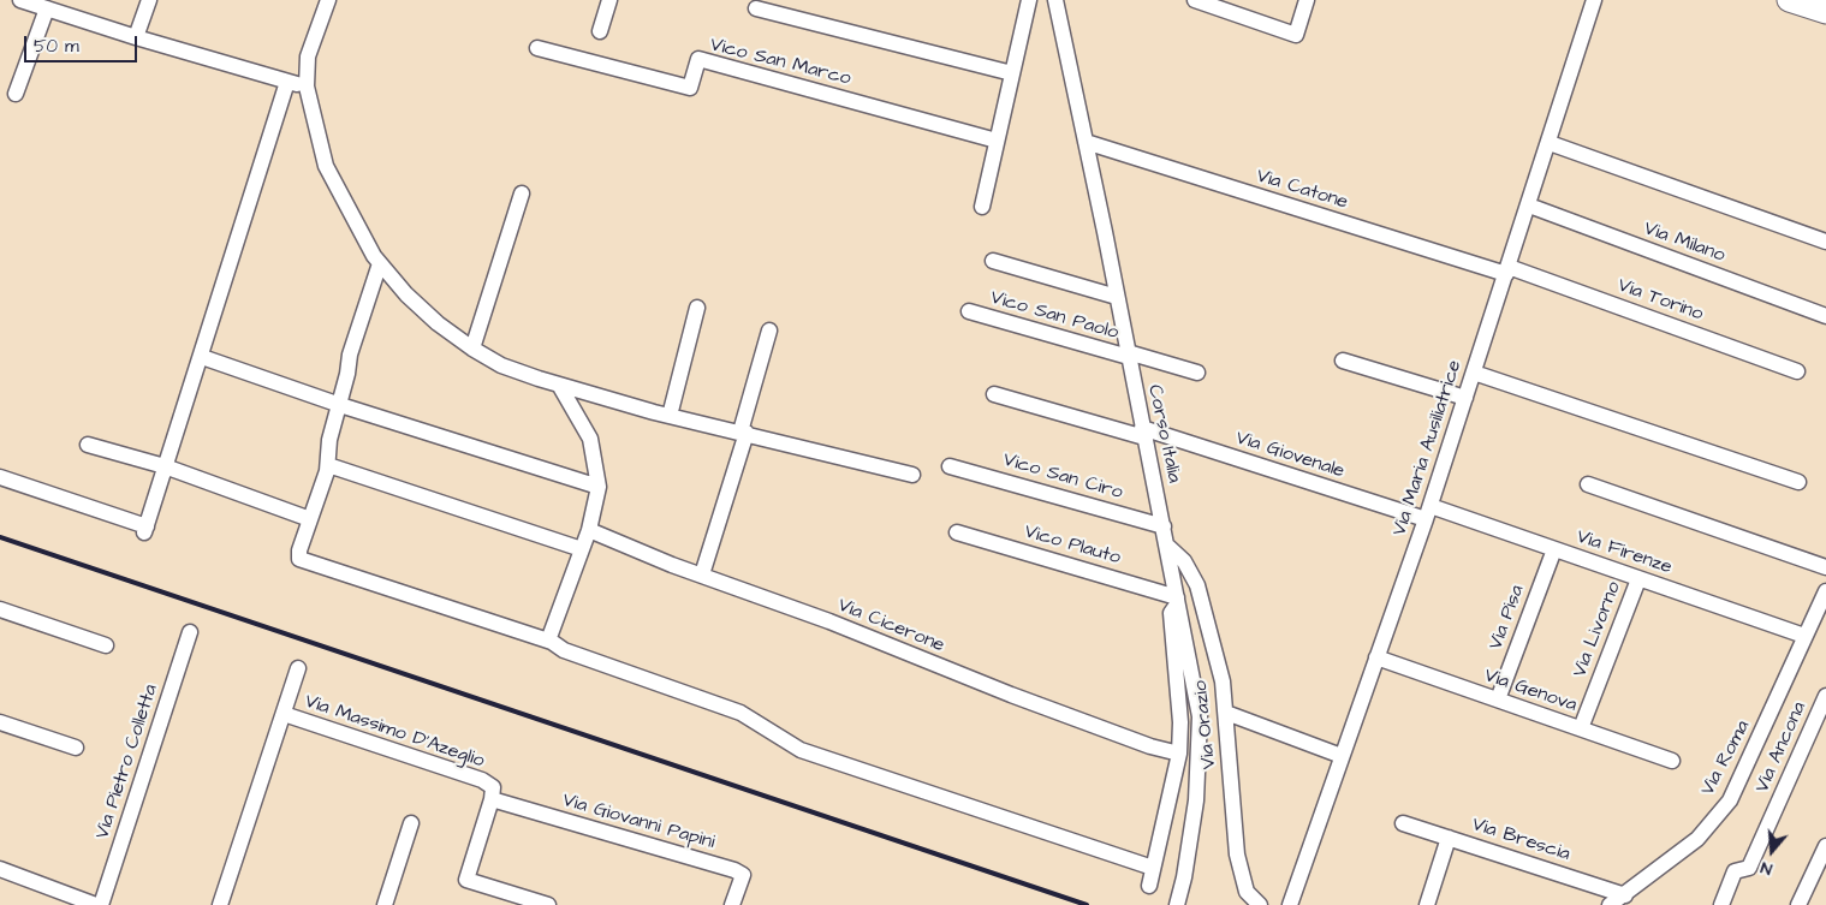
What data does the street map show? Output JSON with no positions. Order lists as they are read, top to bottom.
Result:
{
  "streets": {
    "street": [
      "Vico San Marco",
      "Via Catone",
      "Via Milano",
      "Via Torino",
      "Vico San Paolo",
      "Corso Italia",
      "Via Maria Ausiliatrice",
      "Via Giovenale",
      "Vico San Ciro",
      "Vico Plauto",
      "Via Firenze",
      "Via Pisa",
      "Via Cicerone",
      "Via Livorno",
      "Via Genova",
      "Via Orazio",
      "Via Massimo D'Azeglio",
      "Via Ancona",
      "Via Roma",
      "Via Pietro Colletta",
      "Via Giovanni Papini",
      "Via Brescia"
    ]
  },
  "crossings": [
    ["Via Catone", "Via Torino"],
    ["Via Catone", "Corso Italia"],
    ["Via Catone", "Via Maria Ausiliatrice"],
    ["Via Milano", "Via Maria Ausiliatrice"],
    ["Via Torino", "Via Maria Ausiliatrice"],
    ["Vico San Paolo", "Corso Italia"],
    ["Corso Italia", "Via Giovenale"],
    ["Corso Italia", "Vico San Ciro"],
    ["Corso Italia", "Vico Plauto"],
    ["Corso Italia", "Via Orazio"],
    ["Via Maria Ausiliatrice", "Via Giovenale"],
    ["Via Maria Ausiliatrice", "Via Firenze"],
    ["Via Maria Ausiliatrice", "Via Genova"],
    ["Via Giovenale", "Via Firenze"],
    ["Via Firenze", "Via Pisa"],
    ["Via Firenze", "Via Livorno"],
    ["Via Firenze", "Via Roma"],
    ["Via Pisa", "Via Genova"],
    ["Via Livorno", "Via Genova"],
    ["Via Massimo D'Azeglio", "Via Giovanni Papini"],
    ["Via Roma", "Via Brescia"]
  ],
  "scale_bar": "50 m",
  "north": "bottom"
}
